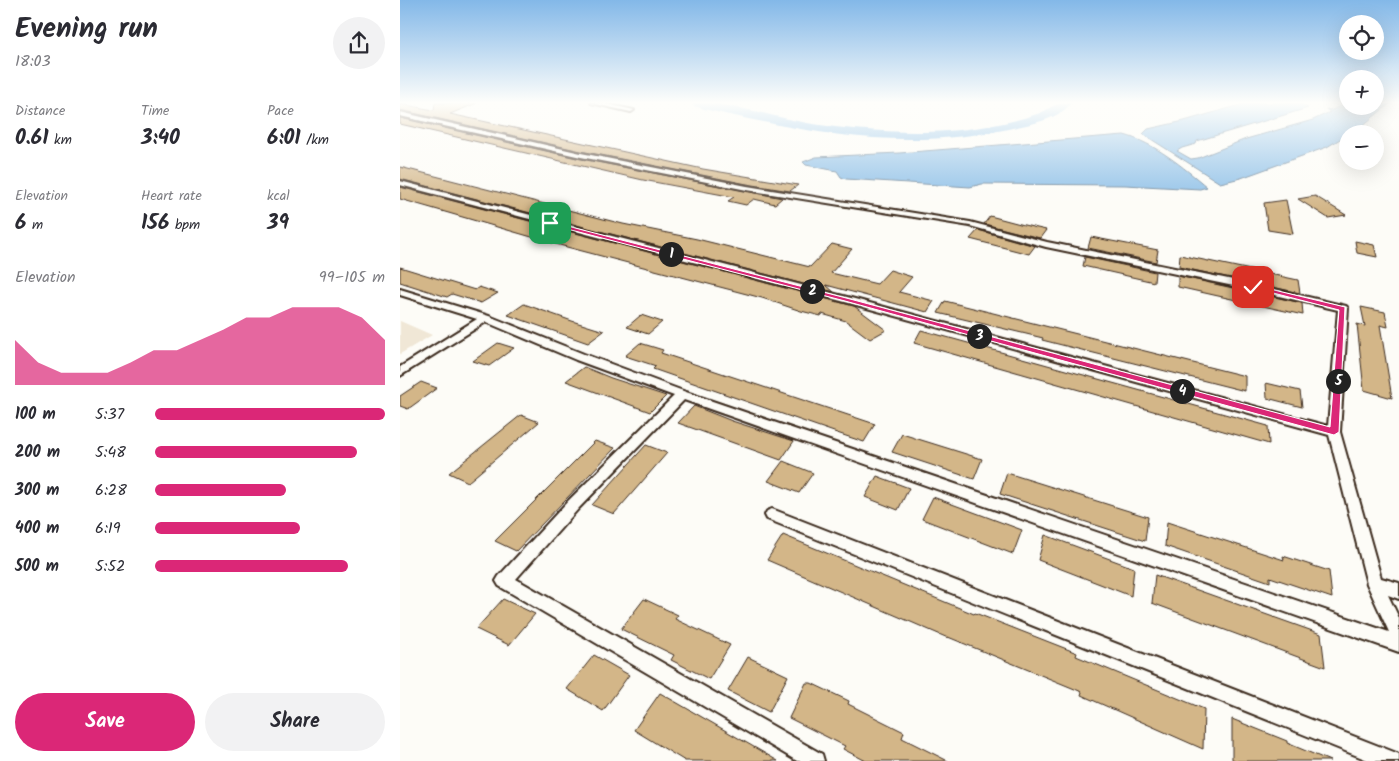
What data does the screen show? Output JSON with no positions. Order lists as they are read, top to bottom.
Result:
{
  "page": {
    "heading": ["Evening run", "18:03"],
    "map_buttons": ["+", "−"],
    "stats": [
      ["Distance", "0.61 km"],
      ["Time", "3:40"],
      ["Pace", "6:01 /km"],
      ["Elevation", "6 m"],
      ["Heart rate", "156 bpm"],
      ["kcal", "39"]
    ],
    "pins": [
      "1",
      "2",
      "3",
      "5",
      "4"
    ],
    "chart": ["Elevation", "99–105 m"],
    "list": [
      {
        "name": "100 m",
        "note": "5:37"
      },
      {
        "name": "200 m",
        "note": "5:48"
      },
      {
        "name": "300 m",
        "note": "6:28"
      },
      {
        "name": "400 m",
        "note": "6:19"
      },
      {
        "name": "500 m",
        "note": "5:52"
      }
    ],
    "buttons": ["Save", "Share"]
  }
}
